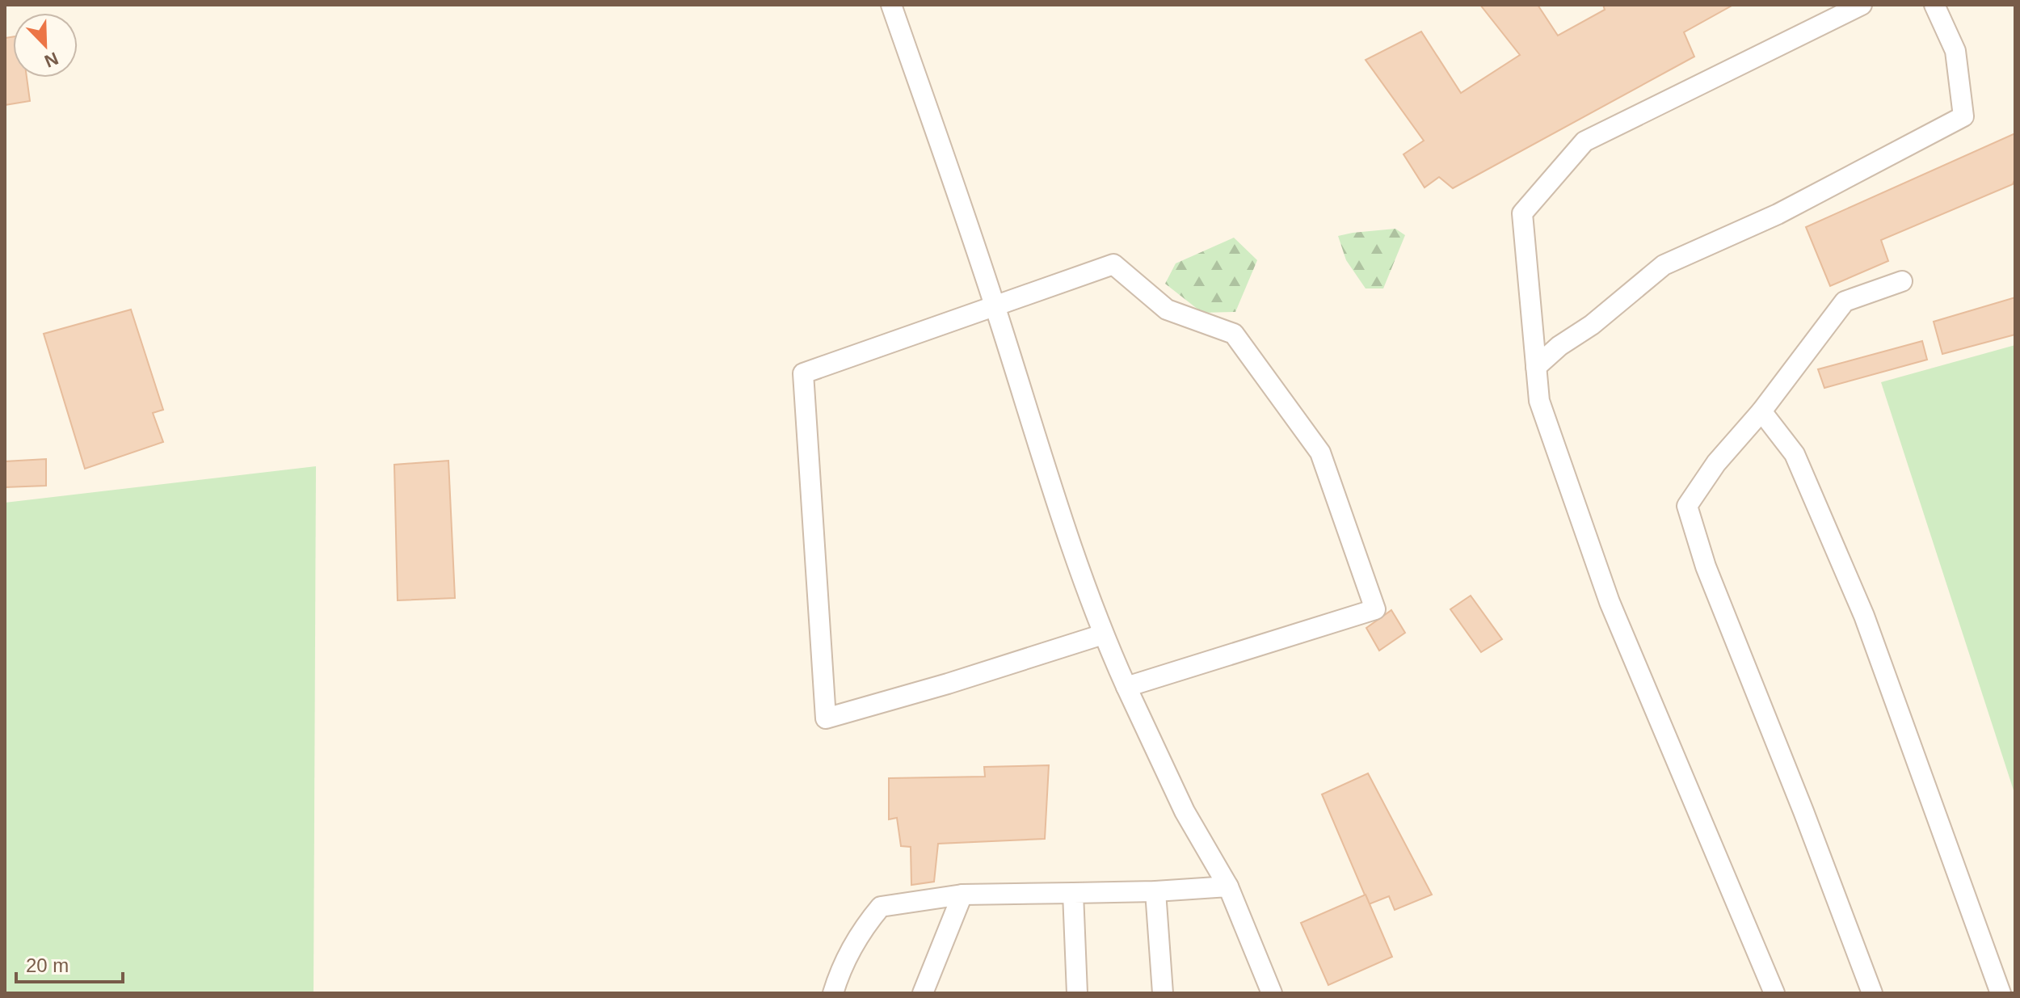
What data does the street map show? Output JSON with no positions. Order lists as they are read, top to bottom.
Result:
{
  "scale_bar": "20 m",
  "north": "bottom right"
}
